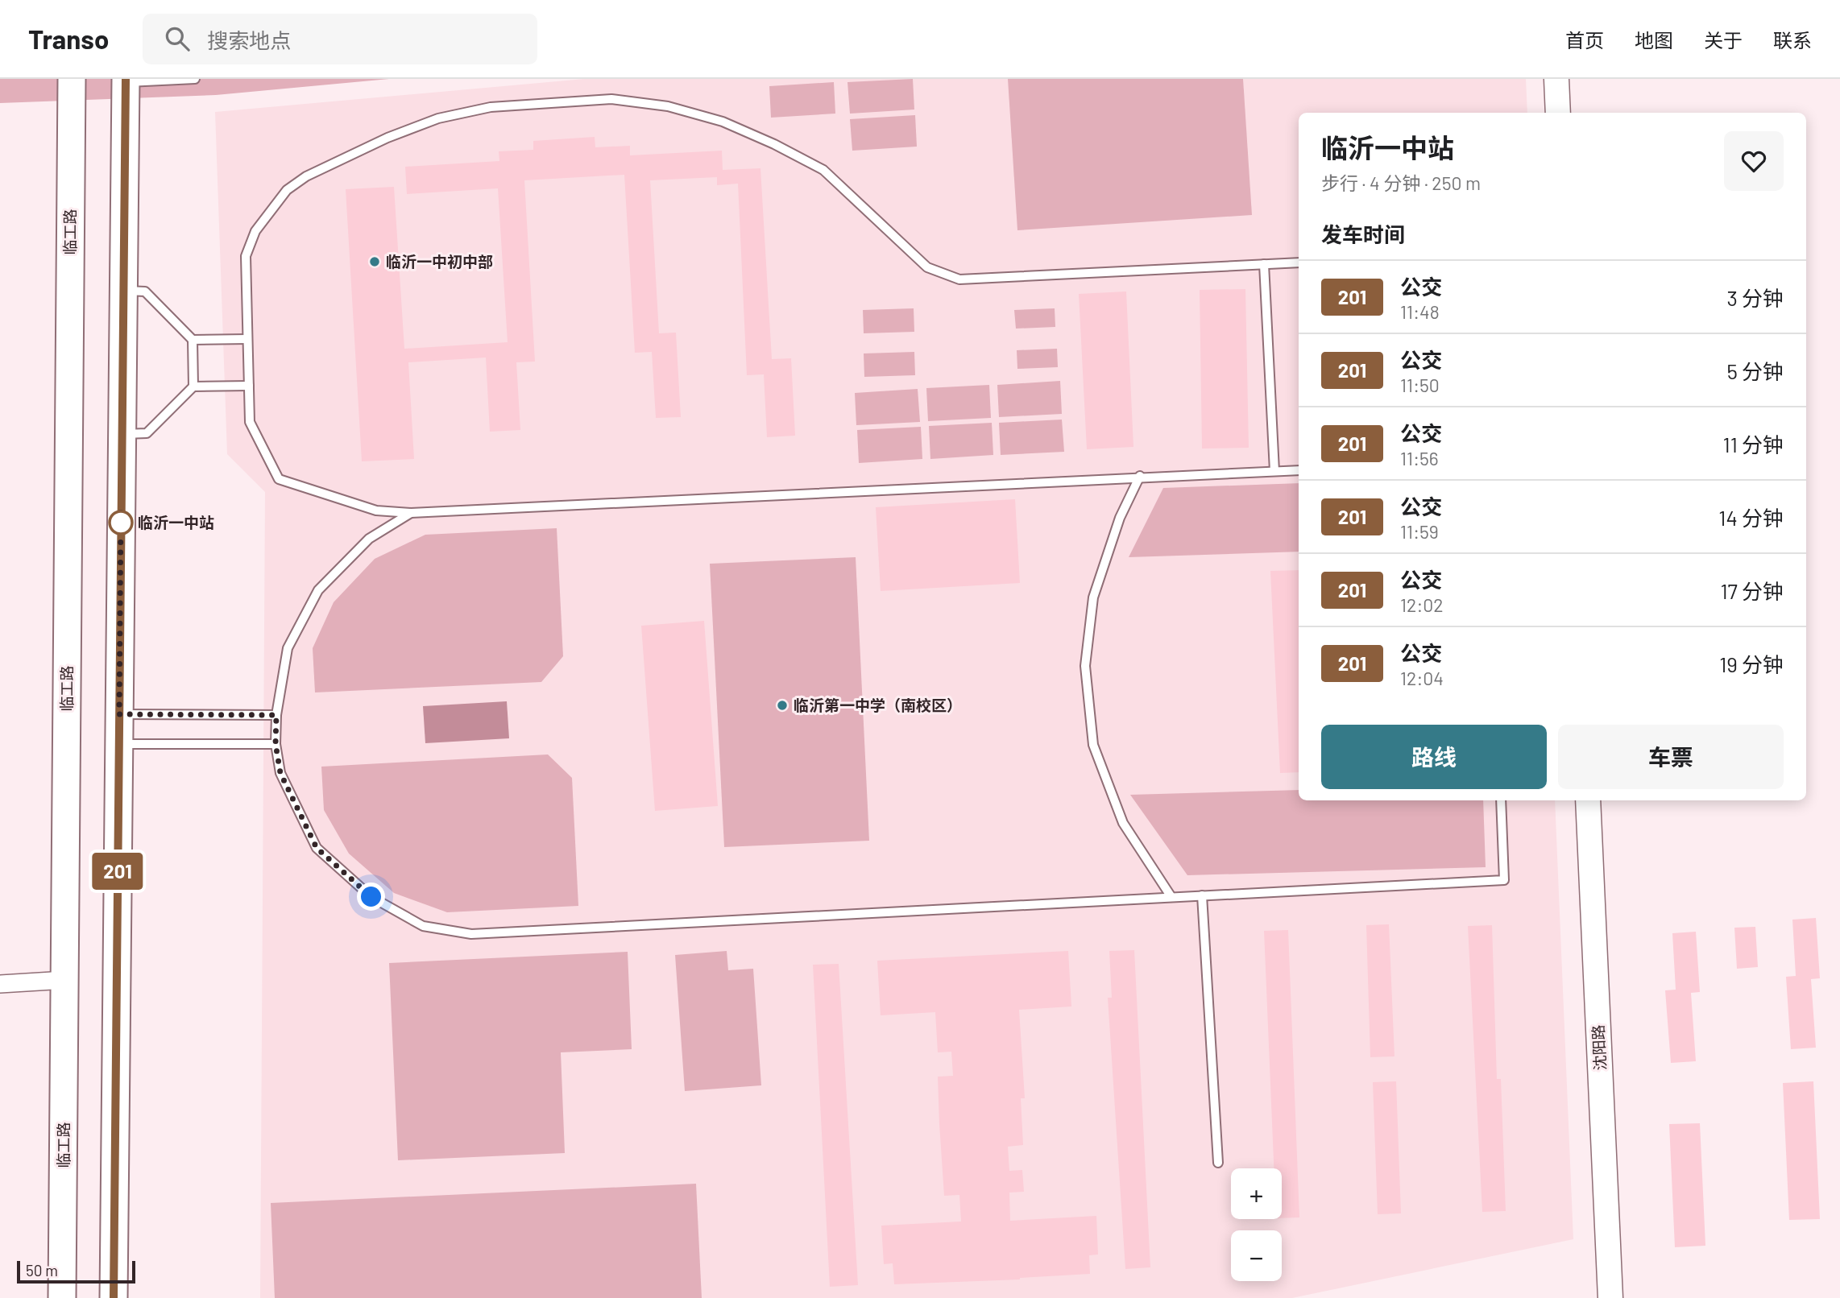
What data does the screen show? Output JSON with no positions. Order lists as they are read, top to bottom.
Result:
{
  "streets": {
    "main road": ["临工路"],
    "street": ["沈阳路"]
  },
  "places": ["临沂一中初中部", "临沂一中站", "临沂第一中学（南校区）"],
  "lines": ["bus line 201"],
  "scale_bar": "50 m",
  "page": {
    "header": "Transo",
    "search": "搜索地点",
    "nav": [
      "首页",
      "地图",
      "关于",
      "联系"
    ],
    "on_map": "201",
    "heading": [
      ["临沂一中站", "步行 · 4 分钟 · 250 m"],
      "发车时间"
    ],
    "list": [
      {
        "mark": "201",
        "name": "公交",
        "note": "11:48",
        "value": "3 分钟"
      },
      {
        "mark": "201",
        "name": "公交",
        "note": "11:50",
        "value": "5 分钟"
      },
      {
        "mark": "201",
        "name": "公交",
        "note": "11:56",
        "value": "11 分钟"
      },
      {
        "mark": "201",
        "name": "公交",
        "note": "11:59",
        "value": "14 分钟"
      },
      {
        "mark": "201",
        "name": "公交",
        "note": "12:02",
        "value": "17 分钟"
      },
      {
        "mark": "201",
        "name": "公交",
        "note": "12:04",
        "value": "19 分钟"
      }
    ],
    "buttons": ["路线", "车票"],
    "map_buttons": ["+", "−"],
    "scale": "50 m"
  }
}
